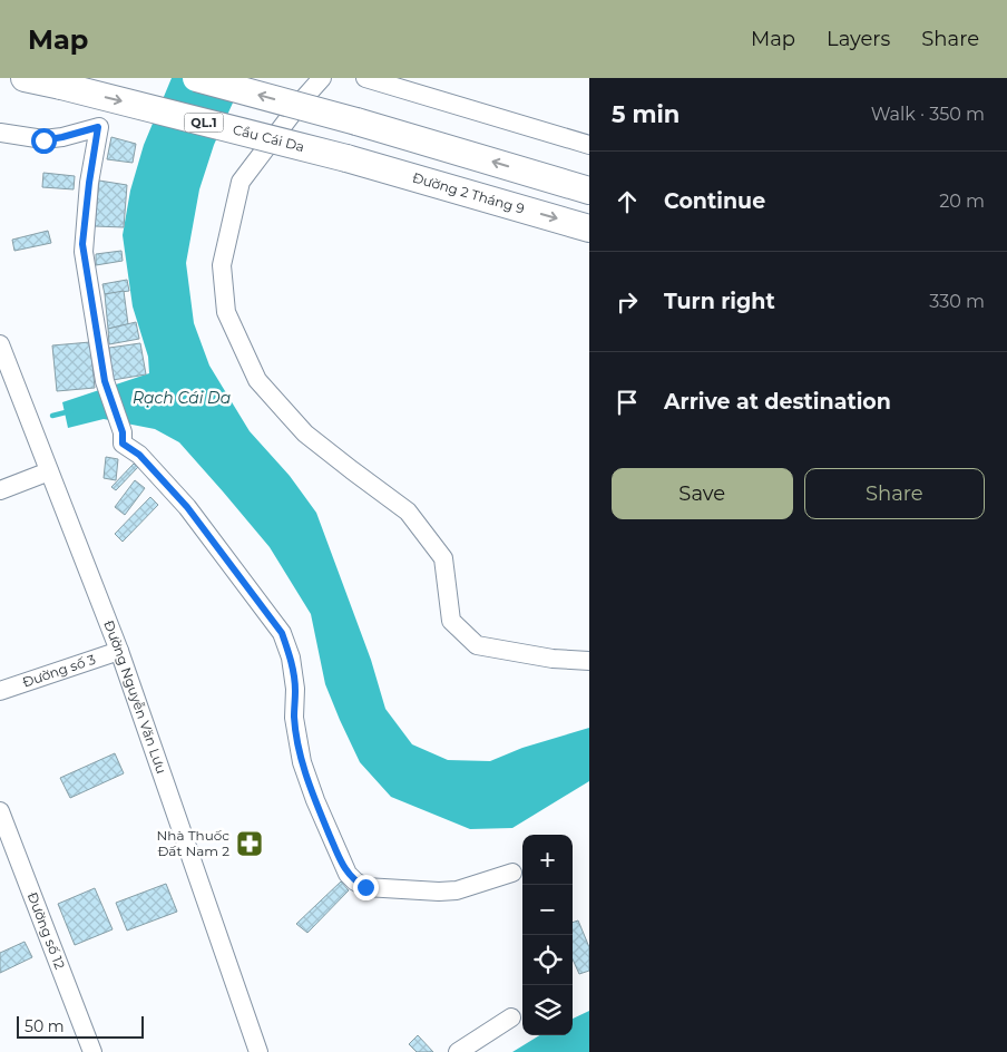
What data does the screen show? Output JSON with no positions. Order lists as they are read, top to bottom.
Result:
{
  "streets": {
    "highway": ["QL.1", "Cầu Cái Da", "Đường 2 Tháng 9"],
    "street": ["Đường số 3", "Đường Nguyễn Văn Lưu", "Đường số 12"]
  },
  "crossings": [
    ["Cầu Cái Da", "Đường 2 Tháng 9"],
    ["Đường số 3", "Đường Nguyễn Văn Lưu"]
  ],
  "water": ["Rạch Cái Da"],
  "places": {
    "pharmacy": ["Nhà Thuốc Đất Nam 2"]
  },
  "scale_bar": "50 m",
  "page": {
    "header": "Map",
    "nav": ["Map", "Layers", "Share"],
    "heading": ["5 min", "Walk · 350 m"],
    "list": [
      ["Continue", "20 m"],
      ["Turn right", "330 m"],
      "Arrive at destination"
    ],
    "buttons": ["Save", "Share"],
    "map_buttons": ["+", "−"],
    "scale": "50 m"
  }
}
